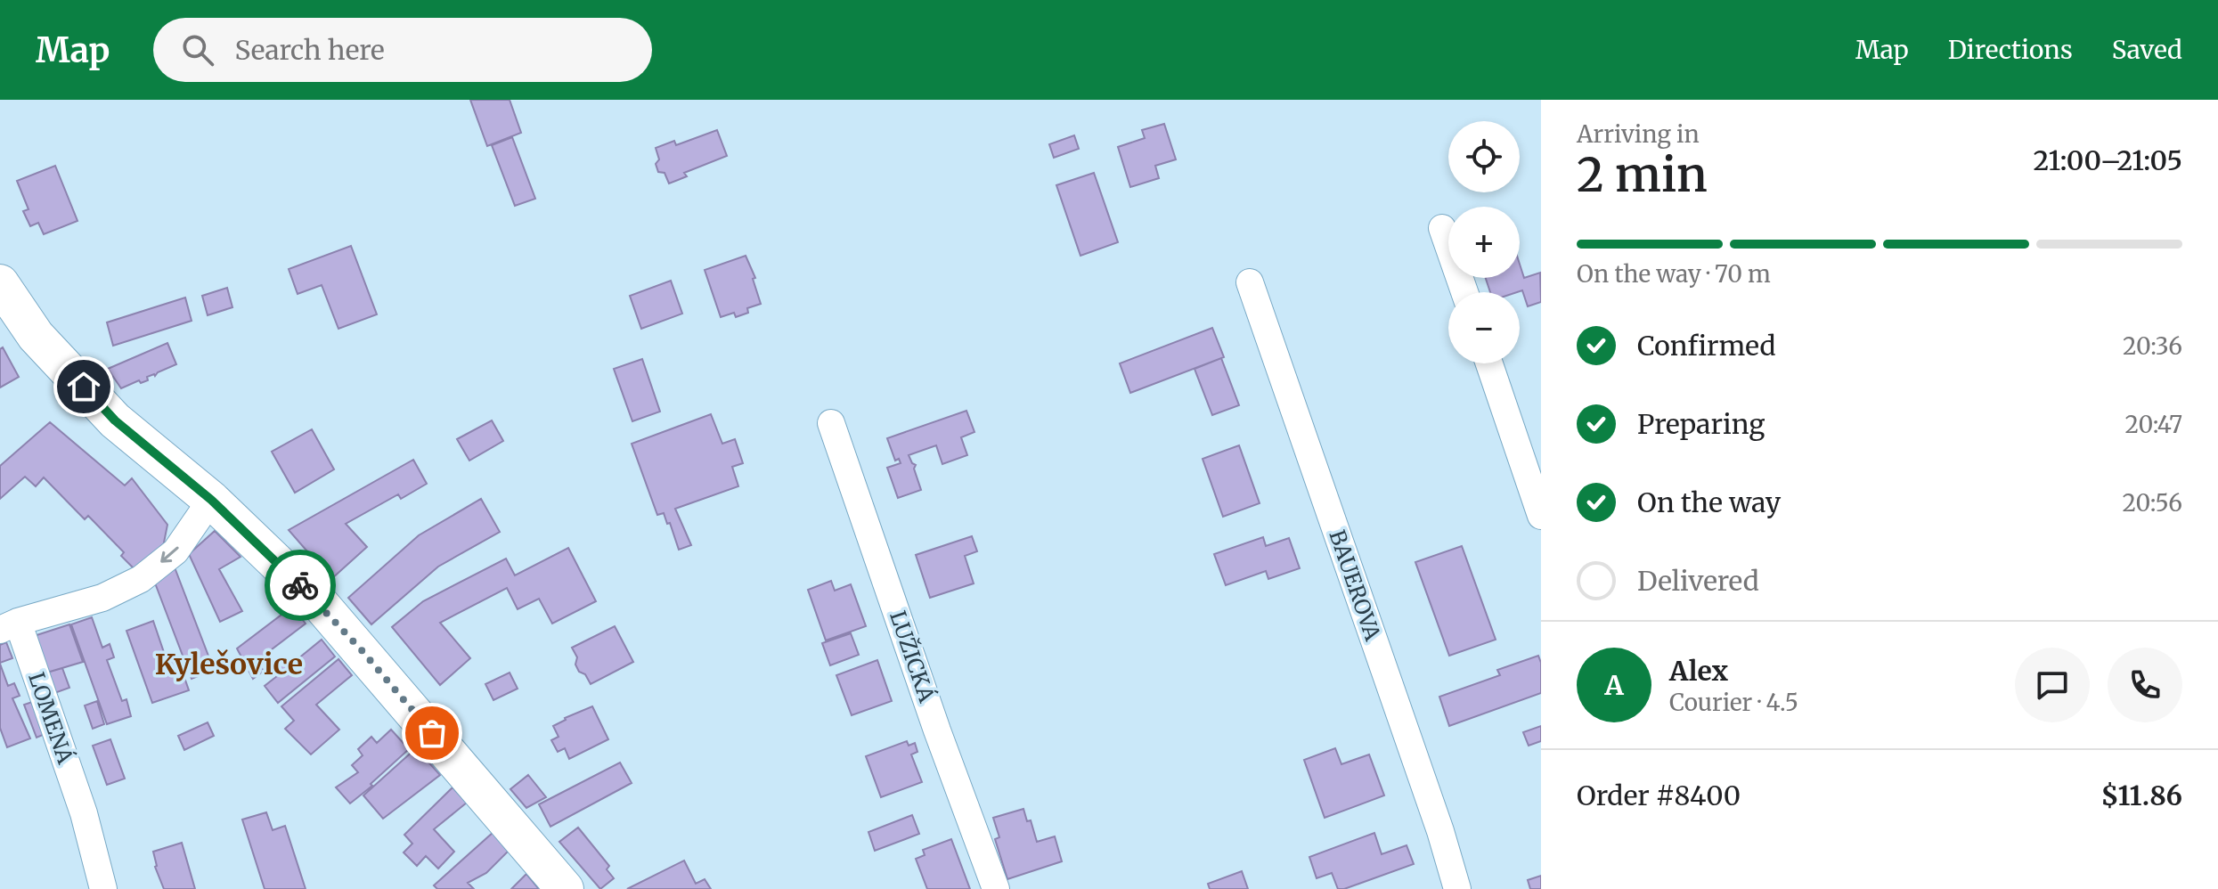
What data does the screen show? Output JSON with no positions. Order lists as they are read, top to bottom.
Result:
{
  "streets": {
    "street": ["BAUEROVA", "LUŽICKÁ", "LOMENÁ"]
  },
  "one_way": ["LOMENÁ"],
  "districts": ["Kylešovice"],
  "page": {
    "header": "Map",
    "search": "Search here",
    "nav": ["Map", "Directions", "Saved"],
    "heading": ["2 min", "Arriving in", "21:00–21:05"],
    "panel": [
      "Alex",
      "Courier · 4.5",
      "Order #8400",
      "$11.86"
    ],
    "map_buttons": ["+", "−"],
    "bar": "On the way · 70 m",
    "list": [
      ["Confirmed", "20:36"],
      ["Preparing", "20:47"],
      ["On the way", "20:56"],
      "Delivered"
    ],
    "round": "A"
  }
}
